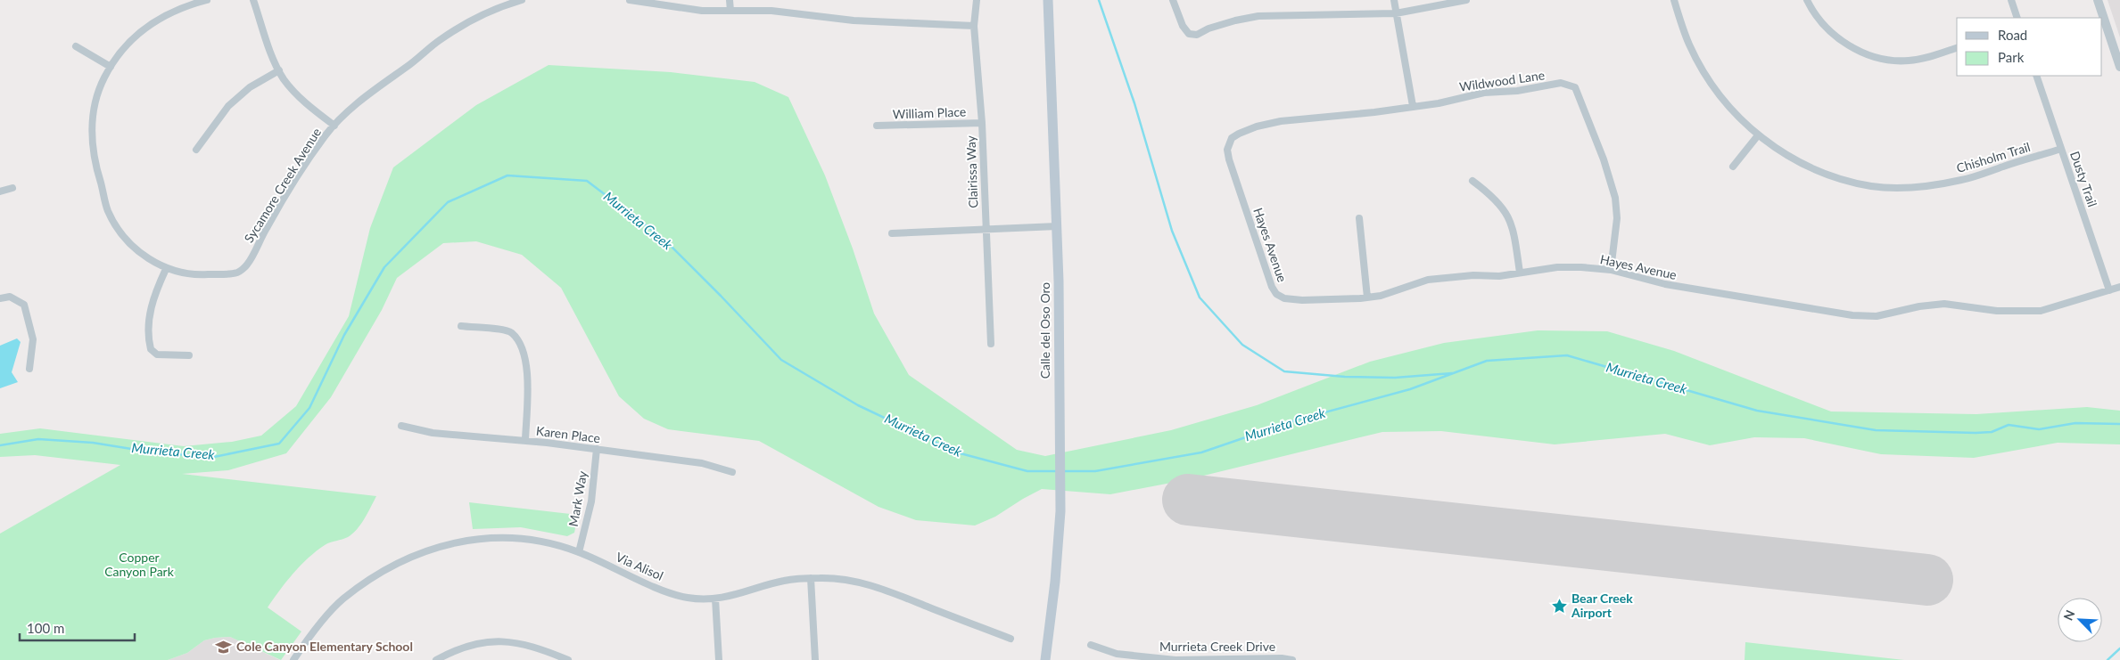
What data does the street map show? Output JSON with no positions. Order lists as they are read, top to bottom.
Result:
{
  "streets": {
    "main road": ["Calle del Oso Oro"],
    "street": [
      "Wildwood Lane",
      "William Place",
      "Chisholm Trail",
      "Clairissa Way",
      "Dusty Trail",
      "Sycamore Creek Avenue",
      "Hayes Avenue",
      "Karen Place",
      "Mark Way",
      "Via Alisol",
      "Murrieta Creek Drive"
    ]
  },
  "crossings": [
    ["Wildwood Lane", "Hayes Avenue"],
    ["William Place", "Clairissa Way"],
    ["Chisholm Trail", "Dusty Trail"],
    ["Dusty Trail", "Hayes Avenue"],
    ["Karen Place", "Mark Way"],
    ["Mark Way", "Via Alisol"]
  ],
  "water": ["Murrieta Creek"],
  "parks": ["Copper Canyon Park"],
  "places": {
    "place": ["Bear Creek Airport"],
    "school or university": ["Cole Canyon Elementary School"]
  },
  "legend": ["Road", "Park"],
  "scale_bar": "100 m",
  "north": "top left"
}
